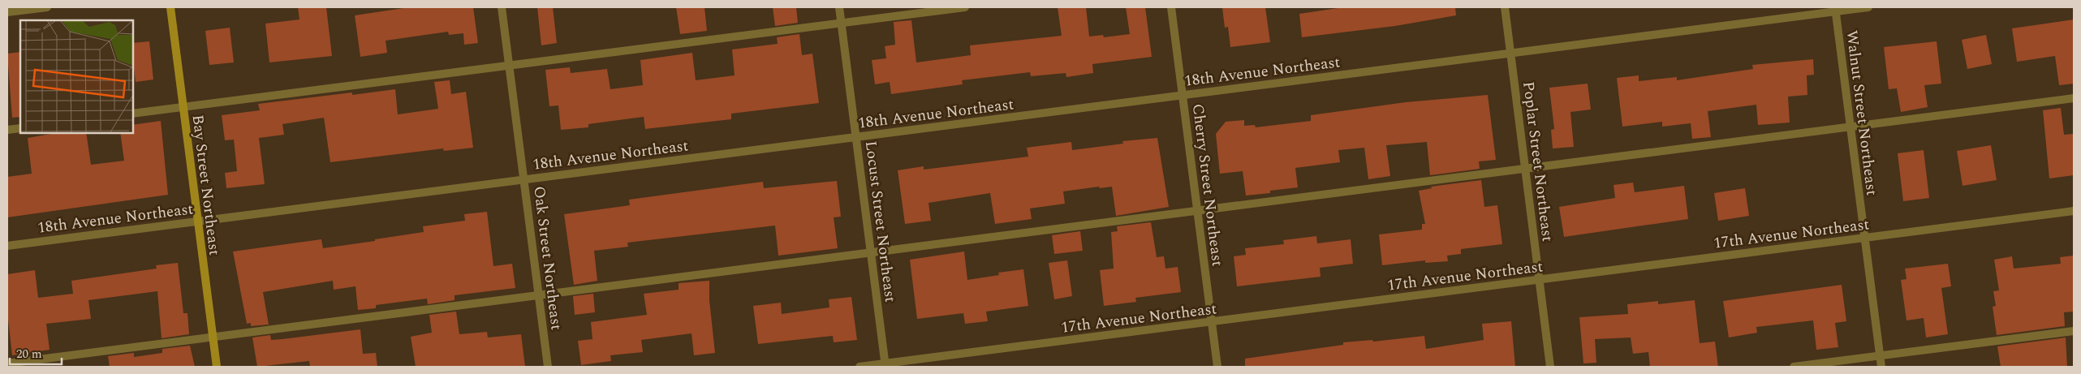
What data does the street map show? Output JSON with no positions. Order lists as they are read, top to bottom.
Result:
{
  "streets": {
    "street": [
      "18th Avenue Northeast",
      "Walnut Street Northeast",
      "Poplar Street Northeast",
      "Bay Street Northeast",
      "Cherry Street Northeast",
      "Locust Street Northeast",
      "17th Avenue Northeast",
      "Oak Street Northeast"
    ]
  },
  "crossings": [
    ["18th Avenue Northeast", "Walnut Street Northeast"],
    ["18th Avenue Northeast", "Poplar Street Northeast"],
    ["18th Avenue Northeast", "Bay Street Northeast"],
    ["18th Avenue Northeast", "Cherry Street Northeast"],
    ["18th Avenue Northeast", "Locust Street Northeast"],
    ["18th Avenue Northeast", "Oak Street Northeast"],
    ["Walnut Street Northeast", "17th Avenue Northeast"],
    ["Poplar Street Northeast", "17th Avenue Northeast"],
    ["Cherry Street Northeast", "17th Avenue Northeast"],
    ["Locust Street Northeast", "17th Avenue Northeast"]
  ],
  "scale_bar": "20 m"
}
